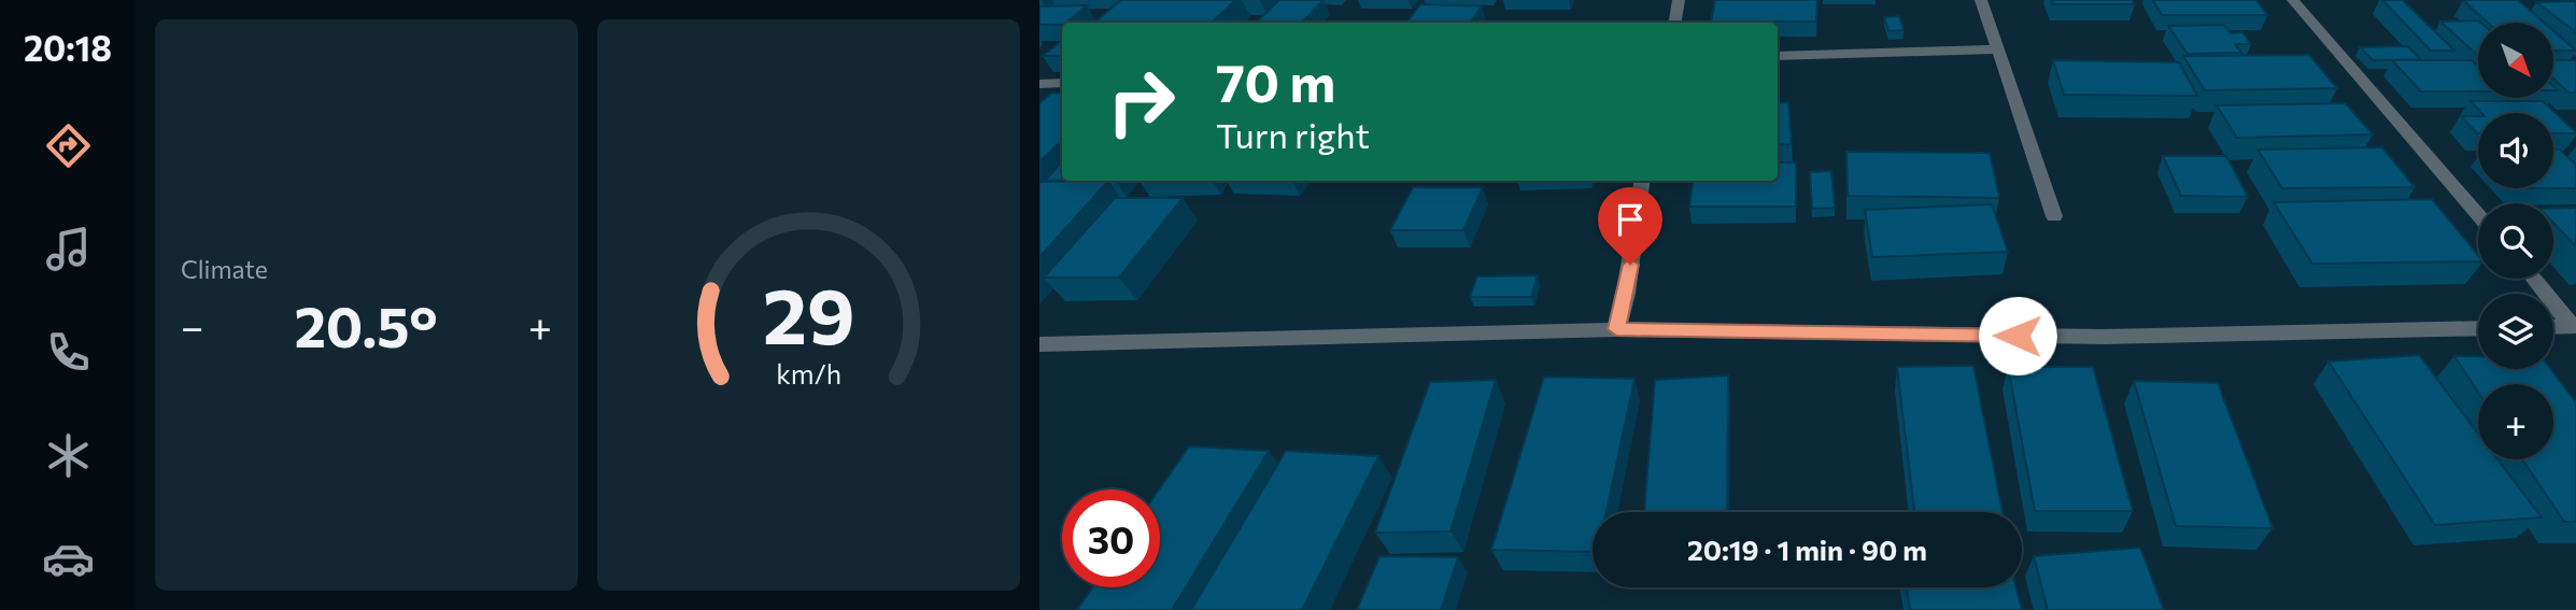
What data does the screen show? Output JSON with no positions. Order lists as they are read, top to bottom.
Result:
{
  "north": "bottom right",
  "page": {
    "tabs": "20:18",
    "tile": "Climate",
    "map_buttons": "+",
    "turn": ["70 m", "Turn right"],
    "heat": ["−", "20.5°", "+"],
    "limit": "30",
    "trip": "20:19 · 1 min · 90 m",
    "gauge": ["29", "km/h"]
  }
}
